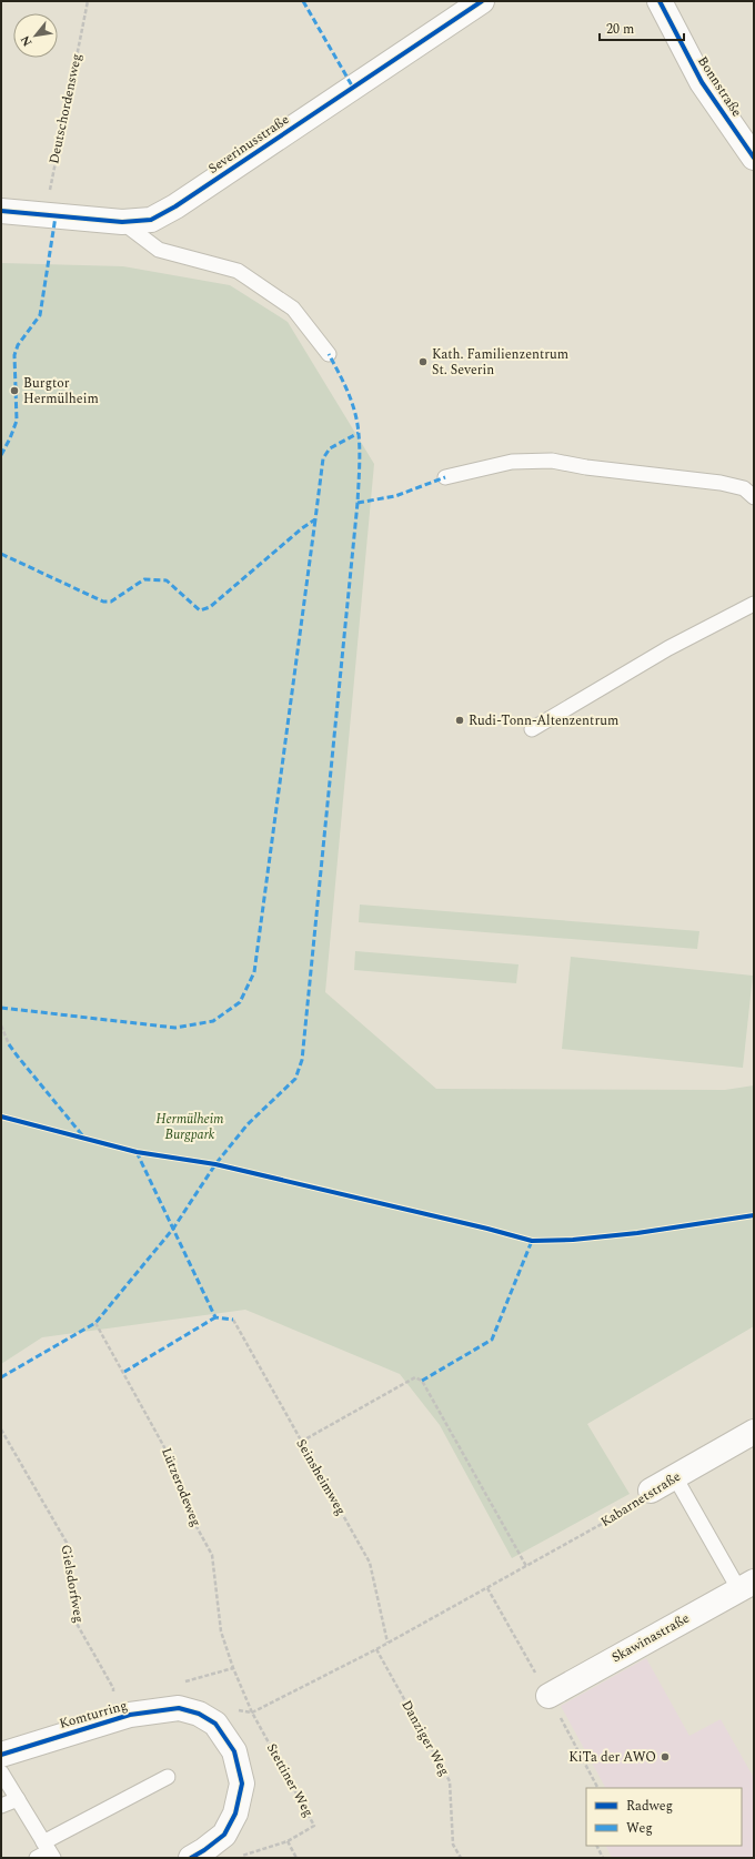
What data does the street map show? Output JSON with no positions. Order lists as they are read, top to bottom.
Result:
{
  "streets": {
    "street": [
      "Bonnstraße",
      "Severinusstraße",
      "Kabarnetstraße",
      "Skawinastraße",
      "Komturring"
    ],
    "path": [
      "Deutschordensweg",
      "Seinsheimweg",
      "Lützerodeweg",
      "Gielsdorfweg",
      "Danziger Weg",
      "Stettiner Weg"
    ]
  },
  "crossings": [
    ["Deutschordensweg", "Severinusstraße"],
    ["Seinsheimweg", "Kabarnetstraße"],
    ["Lützerodeweg", "Kabarnetstraße"],
    ["Lützerodeweg", "Stettiner Weg"],
    ["Kabarnetstraße", "Danziger Weg"],
    ["Kabarnetstraße", "Stettiner Weg"],
    ["Gielsdorfweg", "Komturring"]
  ],
  "parks": ["Hermülheim Burgpark"],
  "places": [
    "Kath. Familienzentrum St. Severin",
    "Burgtor Hermülheim",
    "Rudi-Tonn-Altenzentrum",
    "KiTa der AWO"
  ],
  "legend": ["Radweg", "Weg"],
  "scale_bar": "20 m",
  "north": "bottom left"
}
